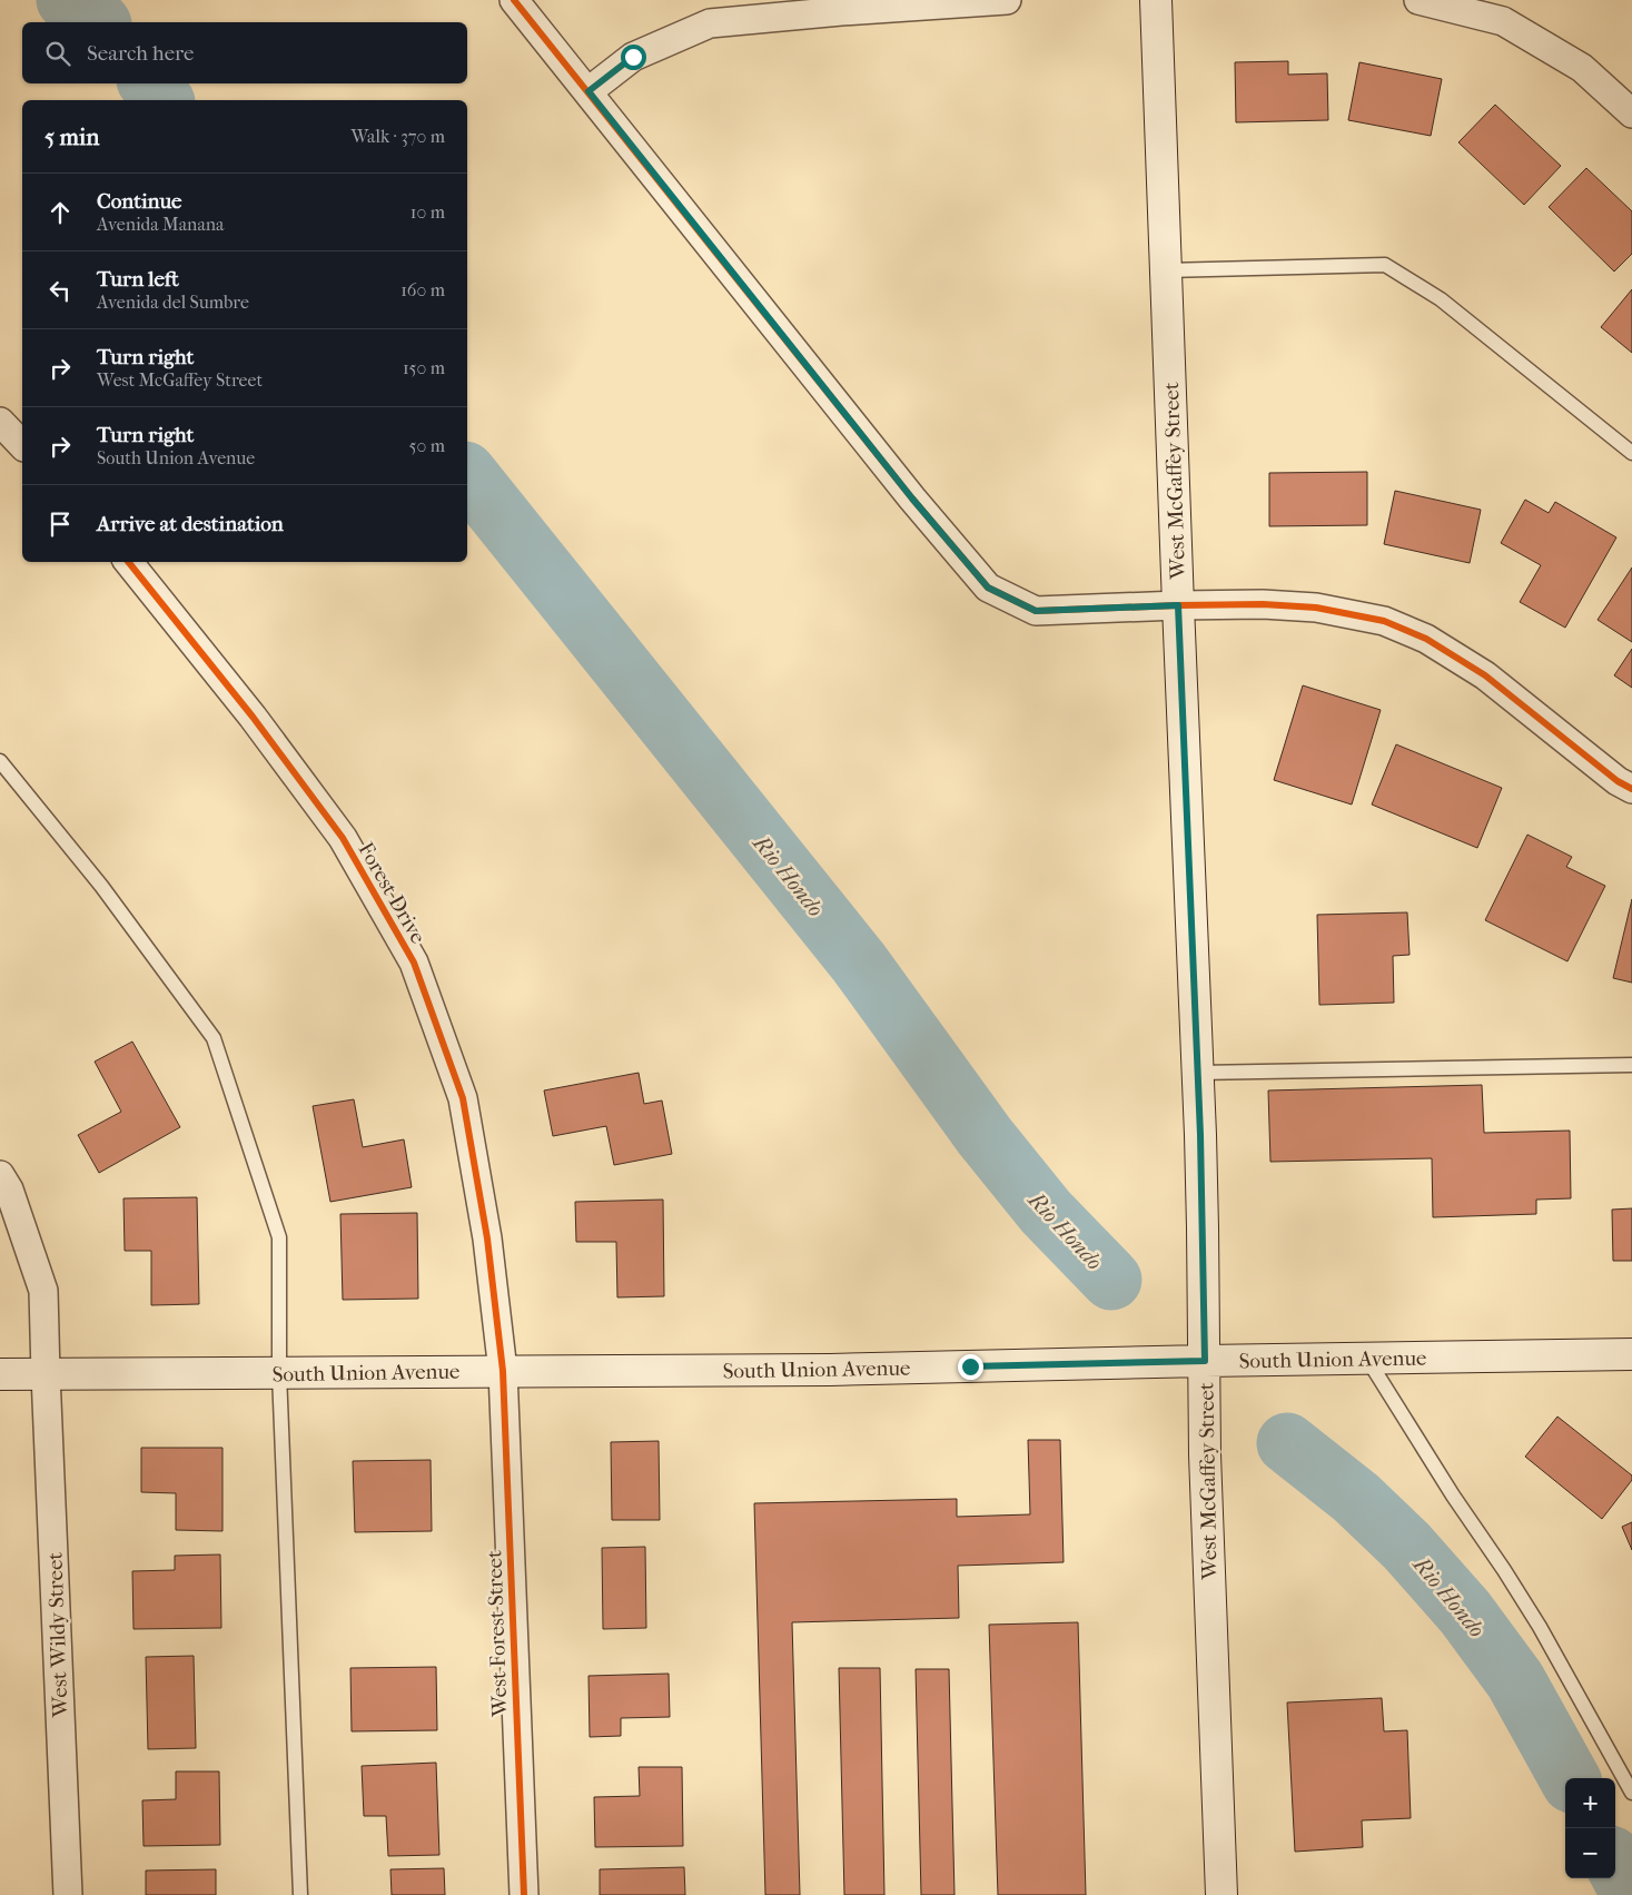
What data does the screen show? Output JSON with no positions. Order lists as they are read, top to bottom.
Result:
{
  "streets": {
    "main road": ["West McGaffey Street", "South Union Avenue"],
    "street": ["Forest Drive", "West Forest Street", "West Wildy Street"]
  },
  "crossings": [
    ["West McGaffey Street", "South Union Avenue"],
    ["Forest Drive", "South Union Avenue"],
    ["Forest Drive", "West Forest Street"],
    ["South Union Avenue", "West Forest Street"],
    ["South Union Avenue", "West Wildy Street"]
  ],
  "water": ["Rio Hondo"],
  "page": {
    "search": "Search here",
    "heading": ["5 min", "Walk · 370 m"],
    "list": [
      ["Continue", "Avenida Manana", "10 m"],
      ["Turn left", "Avenida del Sumbre", "160 m"],
      ["Turn right", "West McGaffey Street", "150 m"],
      ["Turn right", "South Union Avenue", "50 m"],
      "Arrive at destination"
    ],
    "map_buttons": ["+", "−"]
  }
}
